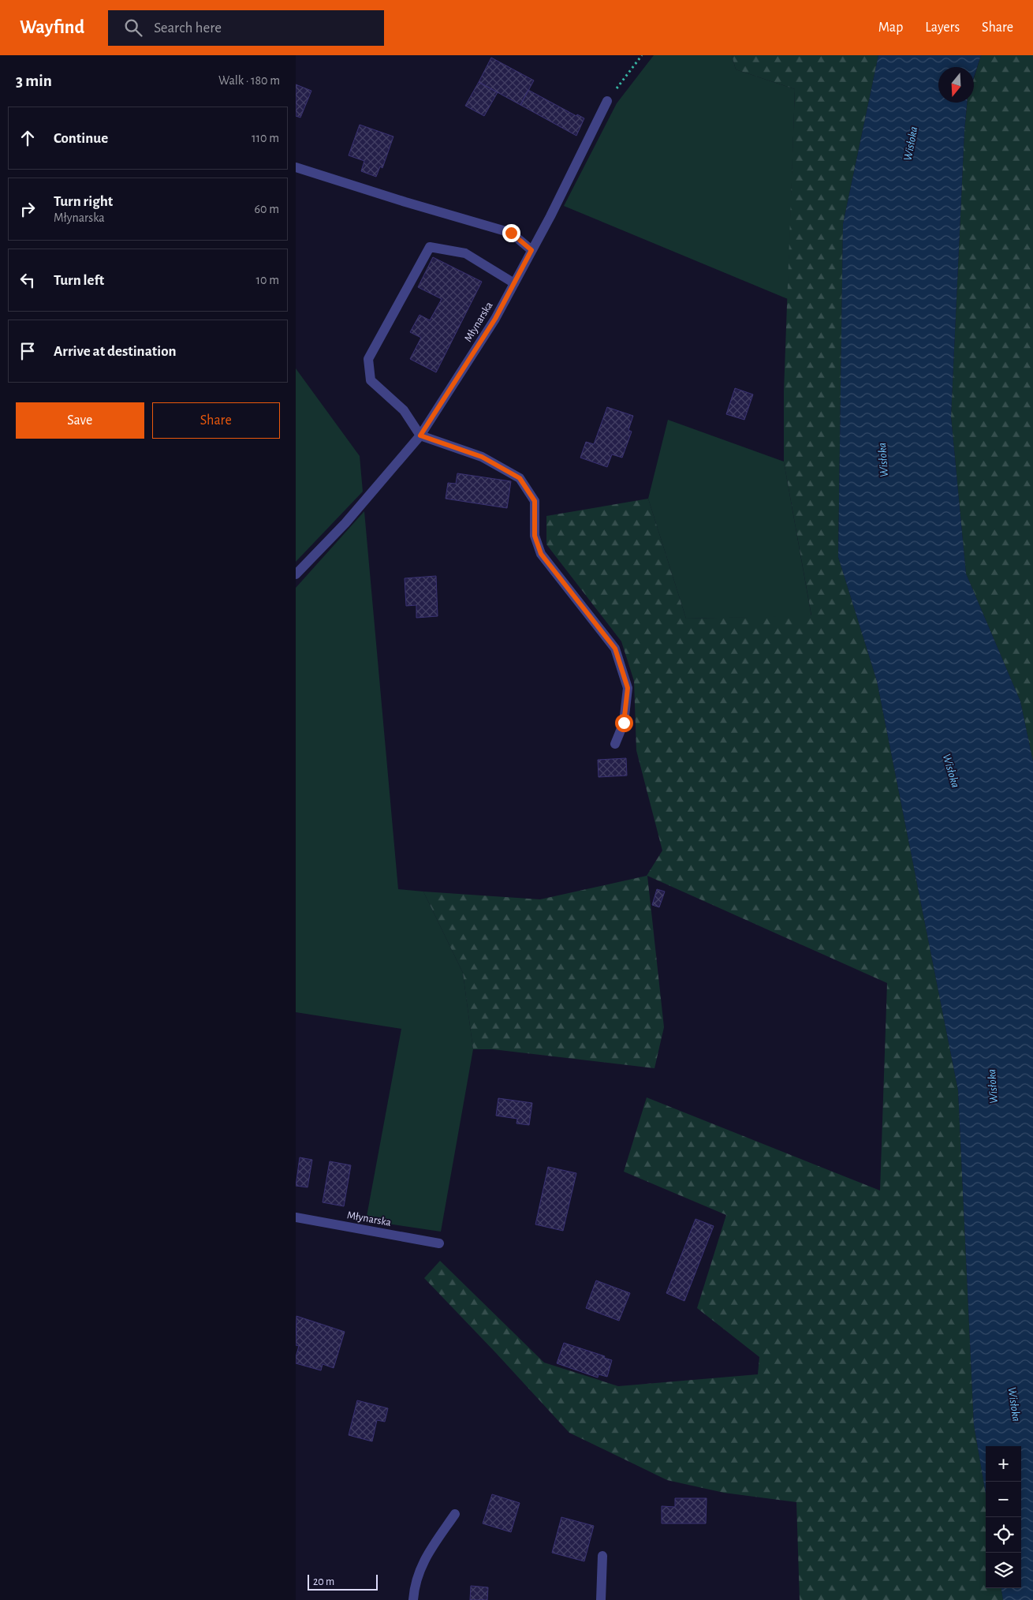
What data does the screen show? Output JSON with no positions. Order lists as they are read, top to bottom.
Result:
{
  "streets": {
    "street": ["Młynarska"]
  },
  "water": ["Wisłoka"],
  "scale_bar": "20 m",
  "north": "bottom",
  "page": {
    "header": "Wayfind",
    "search": "Search here",
    "nav": ["Map", "Layers", "Share"],
    "heading": ["3 min", "Walk · 180 m"],
    "list": [
      ["Continue", "110 m"],
      ["Turn right", "Młynarska", "60 m"],
      ["Turn left", "10 m"],
      "Arrive at destination"
    ],
    "buttons": ["Save", "Share"],
    "map_buttons": ["+", "−"],
    "scale": "20 m"
  }
}
